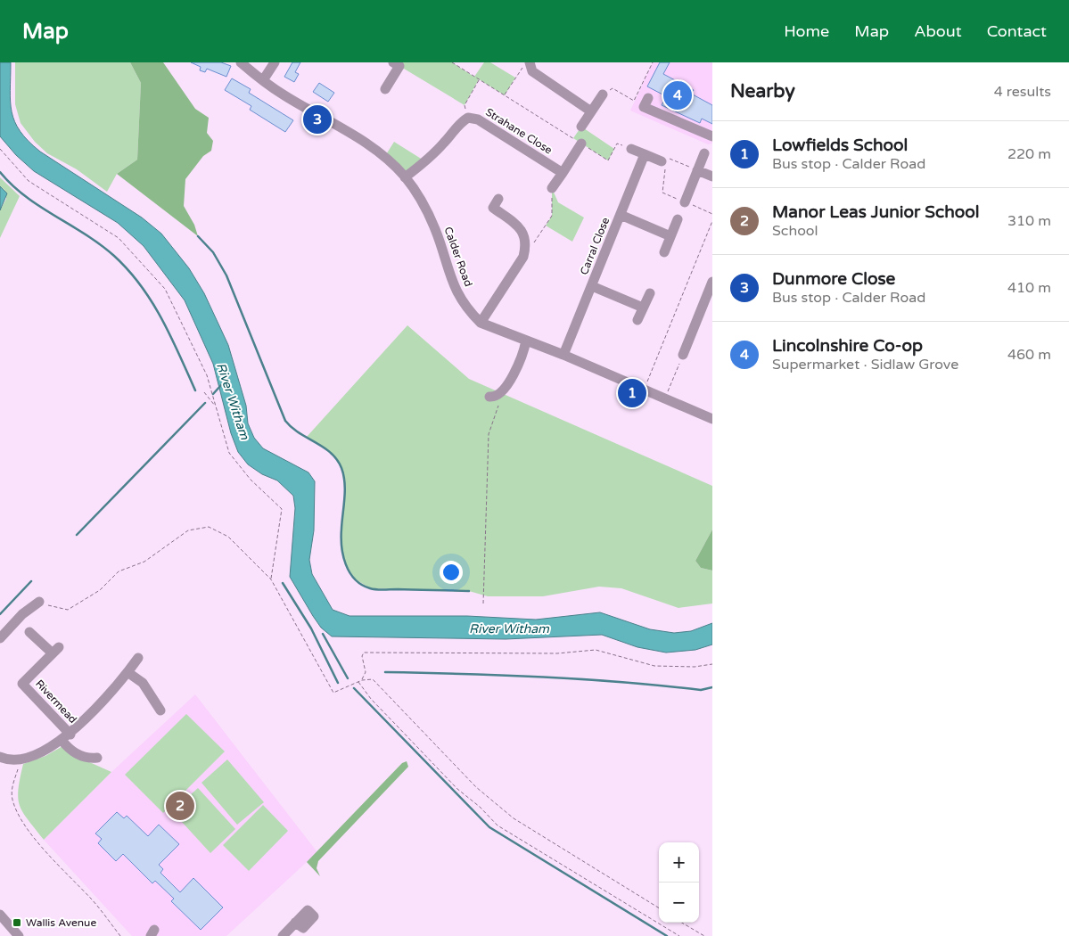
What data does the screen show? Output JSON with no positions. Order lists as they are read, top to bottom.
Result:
{
  "streets": {
    "street": [
      "Strahane Close",
      "Carral Close",
      "Calder Road",
      "Rivermead"
    ]
  },
  "crossings": [
    ["Strahane Close", "Calder Road"],
    ["Carral Close", "Calder Road"]
  ],
  "water": ["River Witham"],
  "places": {
    "transit": ["Wallis Avenue"]
  },
  "page": {
    "header": "Map",
    "nav": [
      "Home",
      "Map",
      "About",
      "Contact"
    ],
    "heading": ["Nearby", "4 results"],
    "pins": [
      "4",
      "3",
      "1",
      "2"
    ],
    "list": [
      {
        "mark": "1",
        "name": "Lowfields School",
        "note": "Bus stop · Calder Road",
        "value": "220 m"
      },
      {
        "mark": "2",
        "name": "Manor Leas Junior School",
        "note": "School",
        "value": "310 m"
      },
      {
        "mark": "3",
        "name": "Dunmore Close",
        "note": "Bus stop · Calder Road",
        "value": "410 m"
      },
      {
        "mark": "4",
        "name": "Lincolnshire Co-op",
        "note": "Supermarket · Sidlaw Grove",
        "value": "460 m"
      }
    ],
    "map_buttons": ["+", "−"]
  }
}
